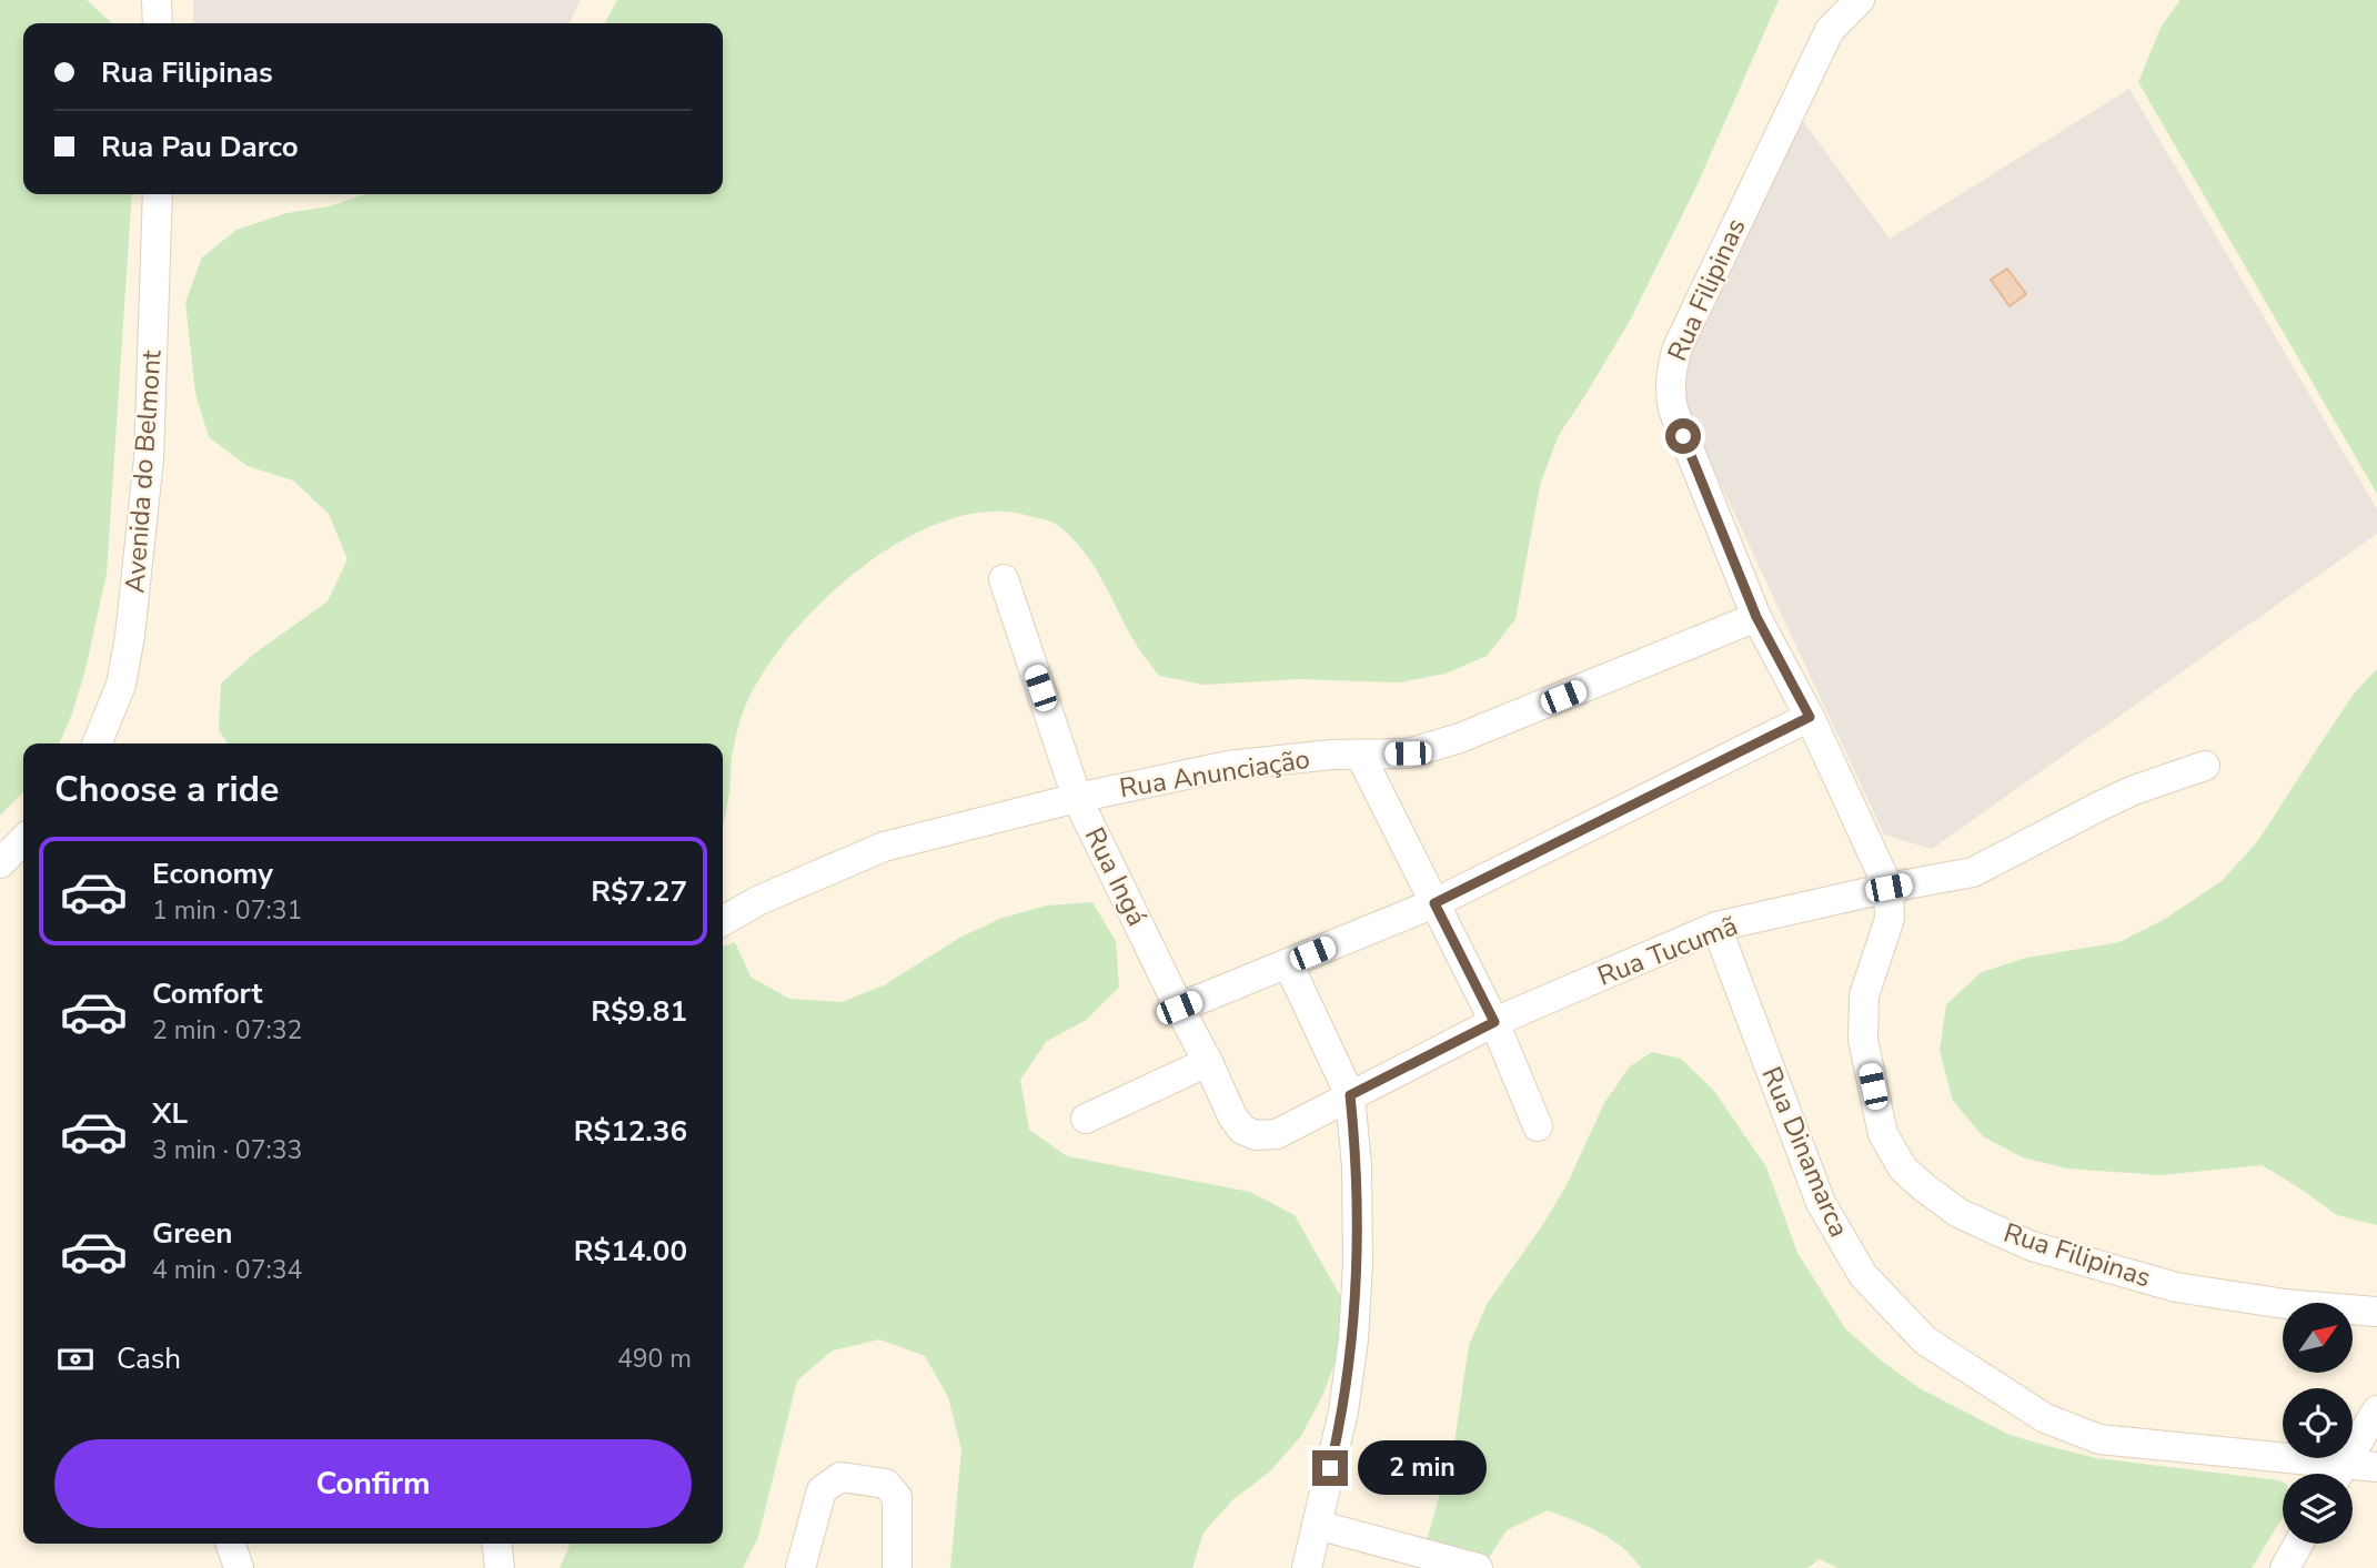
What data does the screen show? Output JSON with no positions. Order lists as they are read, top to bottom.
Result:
{
  "streets": {
    "street": [
      "Rua Filipinas",
      "Avenida do Belmont",
      "Rua Anunciação",
      "Rua Ingá",
      "Rua Tucumã",
      "Rua Dinamarca"
    ]
  },
  "crossings": [
    ["Rua Filipinas", "Rua Anunciação"],
    ["Rua Filipinas", "Rua Tucumã"],
    ["Rua Anunciação", "Rua Ingá"],
    ["Rua Ingá", "Rua Tucumã"],
    ["Rua Tucumã", "Rua Dinamarca"]
  ],
  "north": "top right",
  "page": {
    "banner": ["Rua Filipinas", "Rua Pau Darco"],
    "heading": "Choose a ride",
    "list": [
      {
        "name": "Economy",
        "note": "1 min · 07:31",
        "value": "R$7.27"
      },
      {
        "name": "Comfort",
        "note": "2 min · 07:32",
        "value": "R$9.81"
      },
      {
        "name": "XL",
        "note": "3 min · 07:33",
        "value": "R$12.36"
      },
      {
        "name": "Green",
        "note": "4 min · 07:34",
        "value": "R$14.00"
      }
    ],
    "pay": ["Cash", "490 m"],
    "buttons": "Confirm",
    "bubble": "2 min"
  }
}
